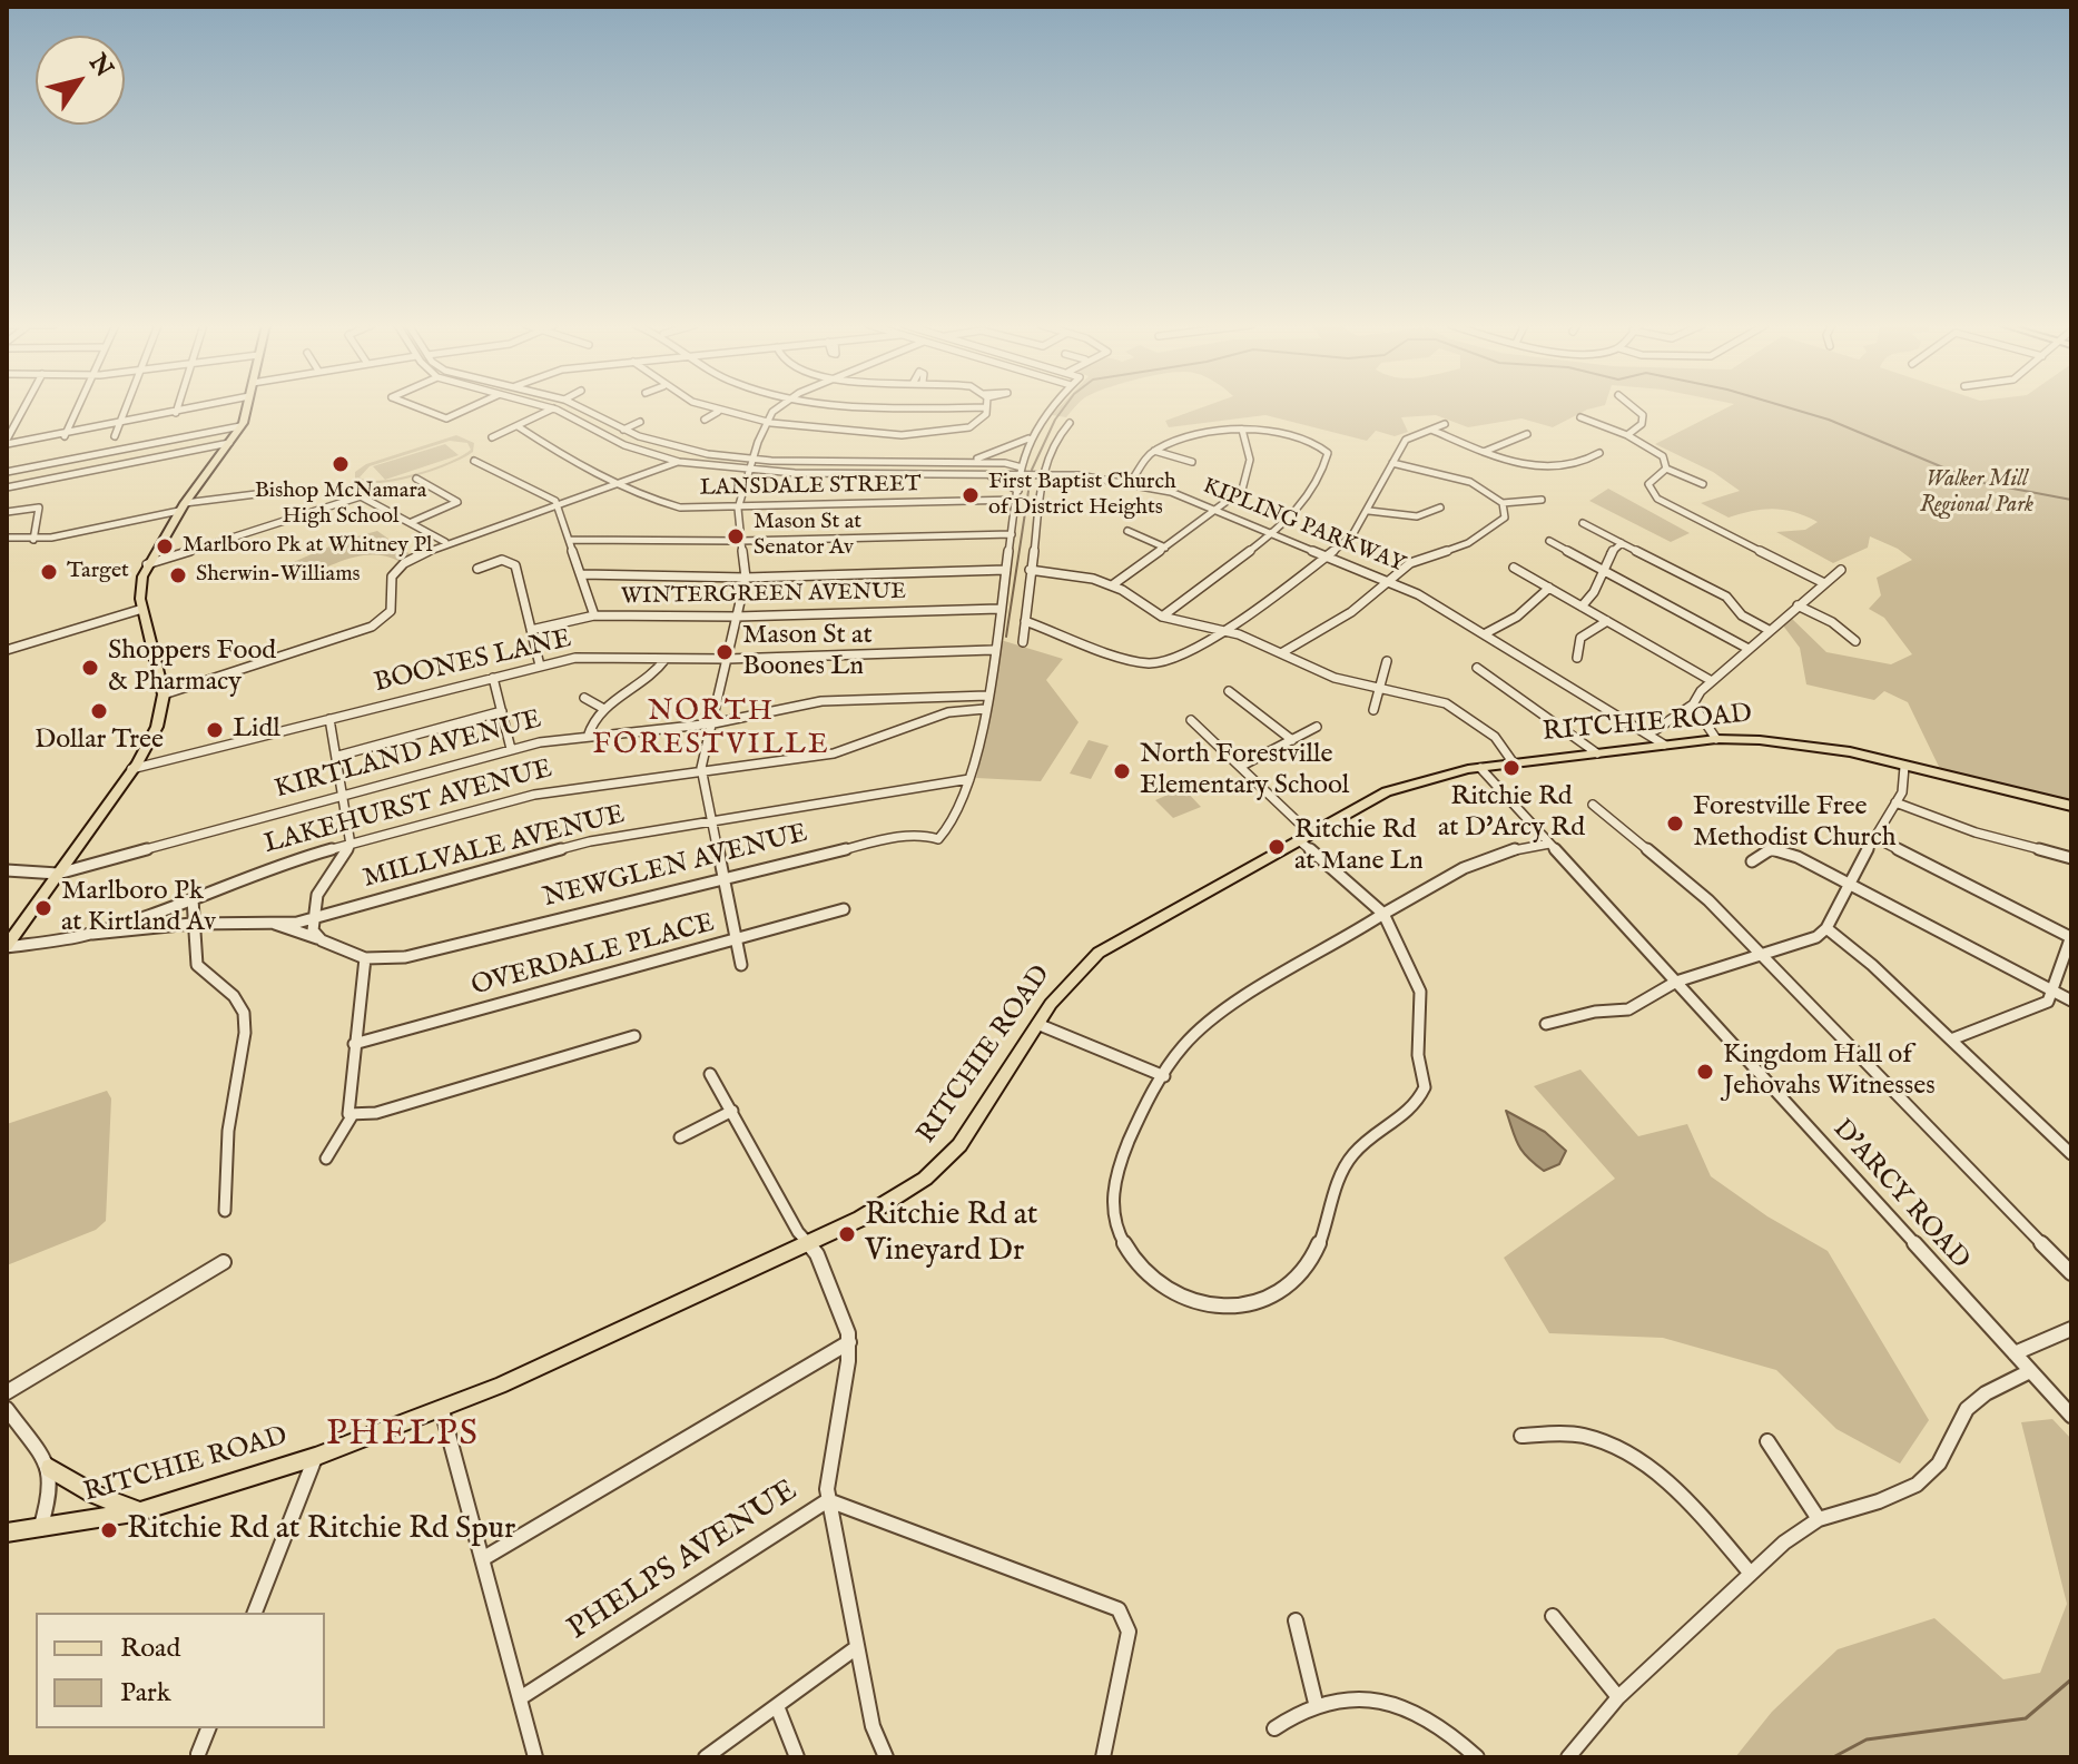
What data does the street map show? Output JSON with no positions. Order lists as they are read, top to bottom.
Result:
{
  "streets": {
    "main road": ["RITCHIE ROAD"],
    "street": [
      "LANSDALE STREET",
      "KIPLING PARKWAY",
      "WINTERGREEN AVENUE",
      "BOONES LANE",
      "KIRTLAND AVENUE",
      "LAKEHURST AVENUE",
      "MILLVALE AVENUE",
      "NEWGLEN AVENUE",
      "OVERDALE PLACE",
      "D'ARCY ROAD",
      "PHELPS AVENUE"
    ]
  },
  "crossings": [
    ["KIPLING PARKWAY", "RITCHIE ROAD"],
    ["RITCHIE ROAD", "D'ARCY ROAD"],
    ["LAKEHURST AVENUE", "MILLVALE AVENUE"],
    ["MILLVALE AVENUE", "NEWGLEN AVENUE"]
  ],
  "districts": ["NORTH FORESTVILLE", "PHELPS"],
  "parks": ["Walker Mill Regional Park"],
  "places": [
    "Bishop McNamara High School",
    "First Baptist Church of District Heights",
    "Mason St at Senator Av",
    "Marlboro Pk at Whitney Pl",
    "Target",
    "Sherwin-Williams",
    "Mason St at Boones Ln",
    "Shoppers Food & Pharmacy",
    "Dollar Tree",
    "Lidl",
    "Ritchie Rd at D'Arcy Rd",
    "North Forestville Elementary School",
    "Forestville Free Methodist Church",
    "Ritchie Rd at Mane Ln",
    "Marlboro Pk at Kirtland Av",
    "Kingdom Hall of Jehovahs Witnesses",
    "Ritchie Rd at Vineyard Dr",
    "Ritchie Rd at Ritchie Rd Spur"
  ],
  "legend": ["Road", "Park"],
  "north": "top right"
}
